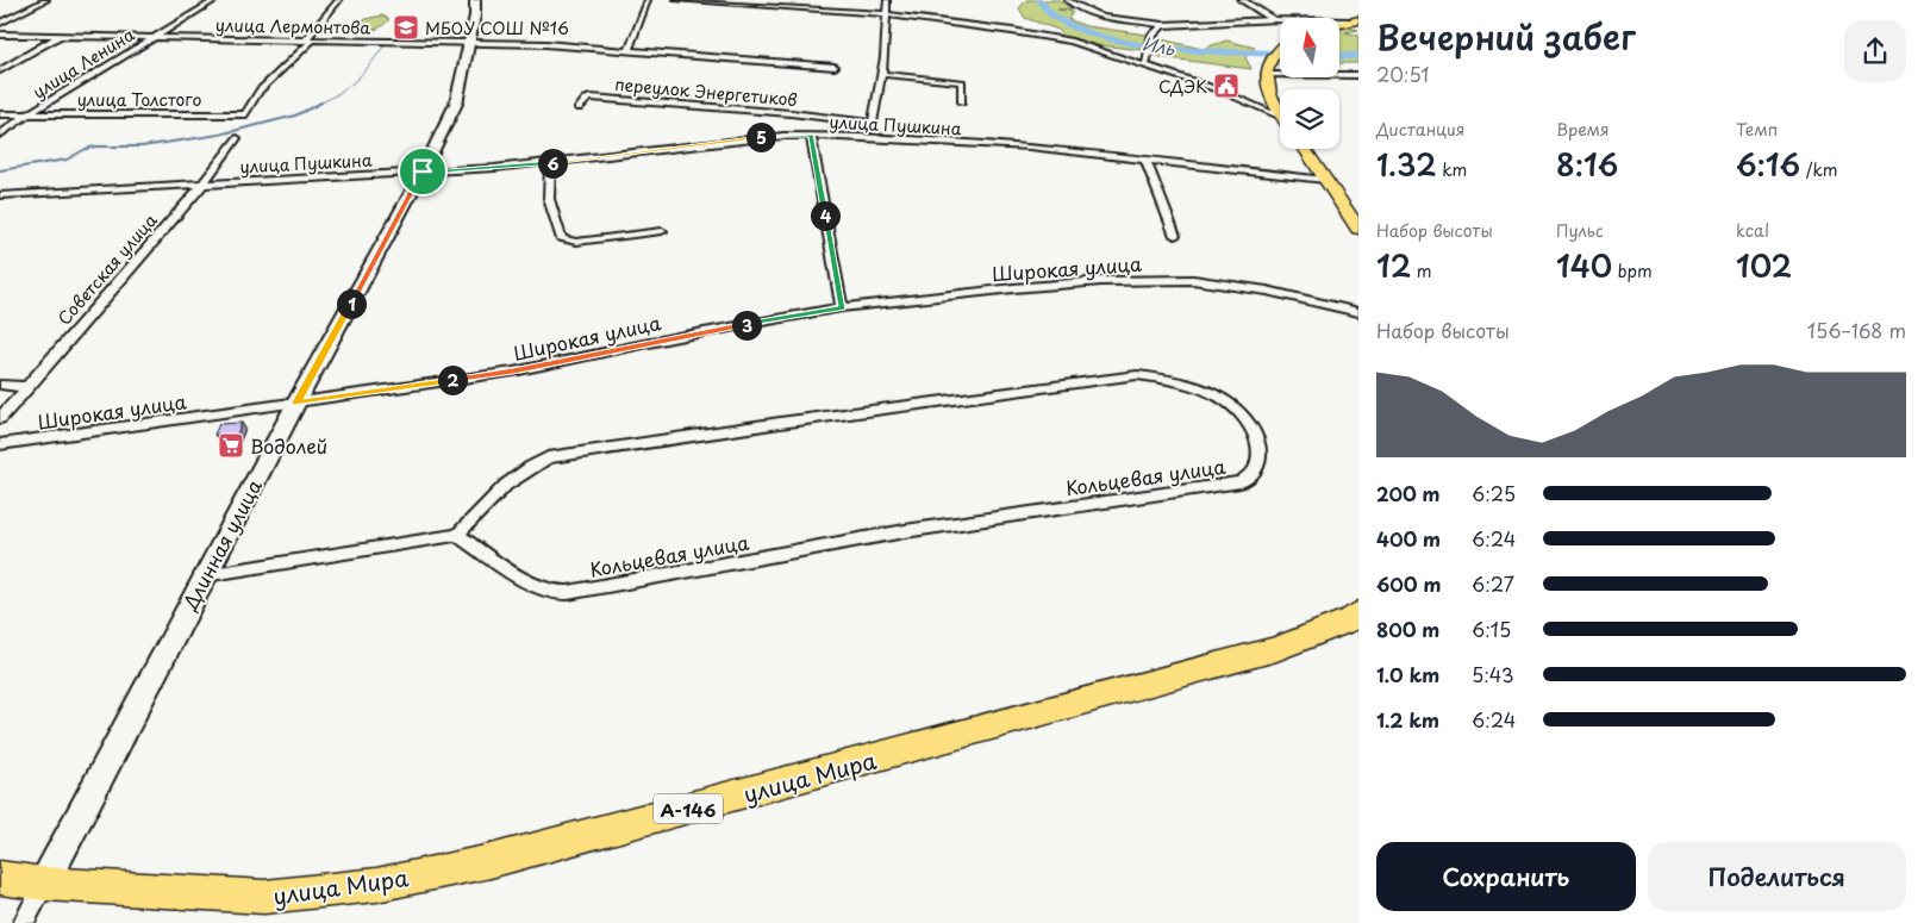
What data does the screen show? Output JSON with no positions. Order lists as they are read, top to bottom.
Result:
{
  "streets": {
    "highway": ["улица Мира", "А-146"],
    "main road": ["Длинная улица"],
    "street": [
      "улица Лермонтова",
      "улица Ленина",
      "переулок Энергетиков",
      "улица Толстого",
      "улица Пушкина",
      "Широкая улица",
      "Советская улица",
      "Кольцевая улица"
    ]
  },
  "crossings": [
    ["улица Лермонтова", "улица Ленина"],
    ["улица Лермонтова", "улица Толстого"],
    ["улица Лермонтова", "Длинная улица"],
    ["улица Ленина", "улица Толстого"],
    ["улица Пушкина", "Советская улица"],
    ["улица Пушкина", "Длинная улица"],
    ["Широкая улица", "Длинная улица"],
    ["Длинная улица", "улица Мира"]
  ],
  "water": ["Иль"],
  "places": {
    "school or university": ["МБОУ СОШ №16"],
    "public building": ["СДЭК"],
    "supermarket": ["Водолей"]
  },
  "north": "top",
  "page": {
    "heading": ["Вечерний забег", "20:51"],
    "stats": [
      ["Дистанция", "1.32 km"],
      ["Время", "8:16"],
      ["Темп", "6:16 /km"],
      ["Набор высоты", "12 m"],
      ["Пульс", "140 bpm"],
      ["kcal", "102"]
    ],
    "pins": [
      "5",
      "6",
      "4",
      "1",
      "3",
      "2"
    ],
    "chart": ["Набор высоты", "156–168 m"],
    "list": [
      {
        "name": "200 m",
        "note": "6:25"
      },
      {
        "name": "400 m",
        "note": "6:24"
      },
      {
        "name": "600 m",
        "note": "6:27"
      },
      {
        "name": "800 m",
        "note": "6:15"
      },
      {
        "name": "1.0 km",
        "note": "5:43"
      },
      {
        "name": "1.2 km",
        "note": "6:24"
      }
    ],
    "buttons": ["Сохранить", "Поделиться"]
  }
}
